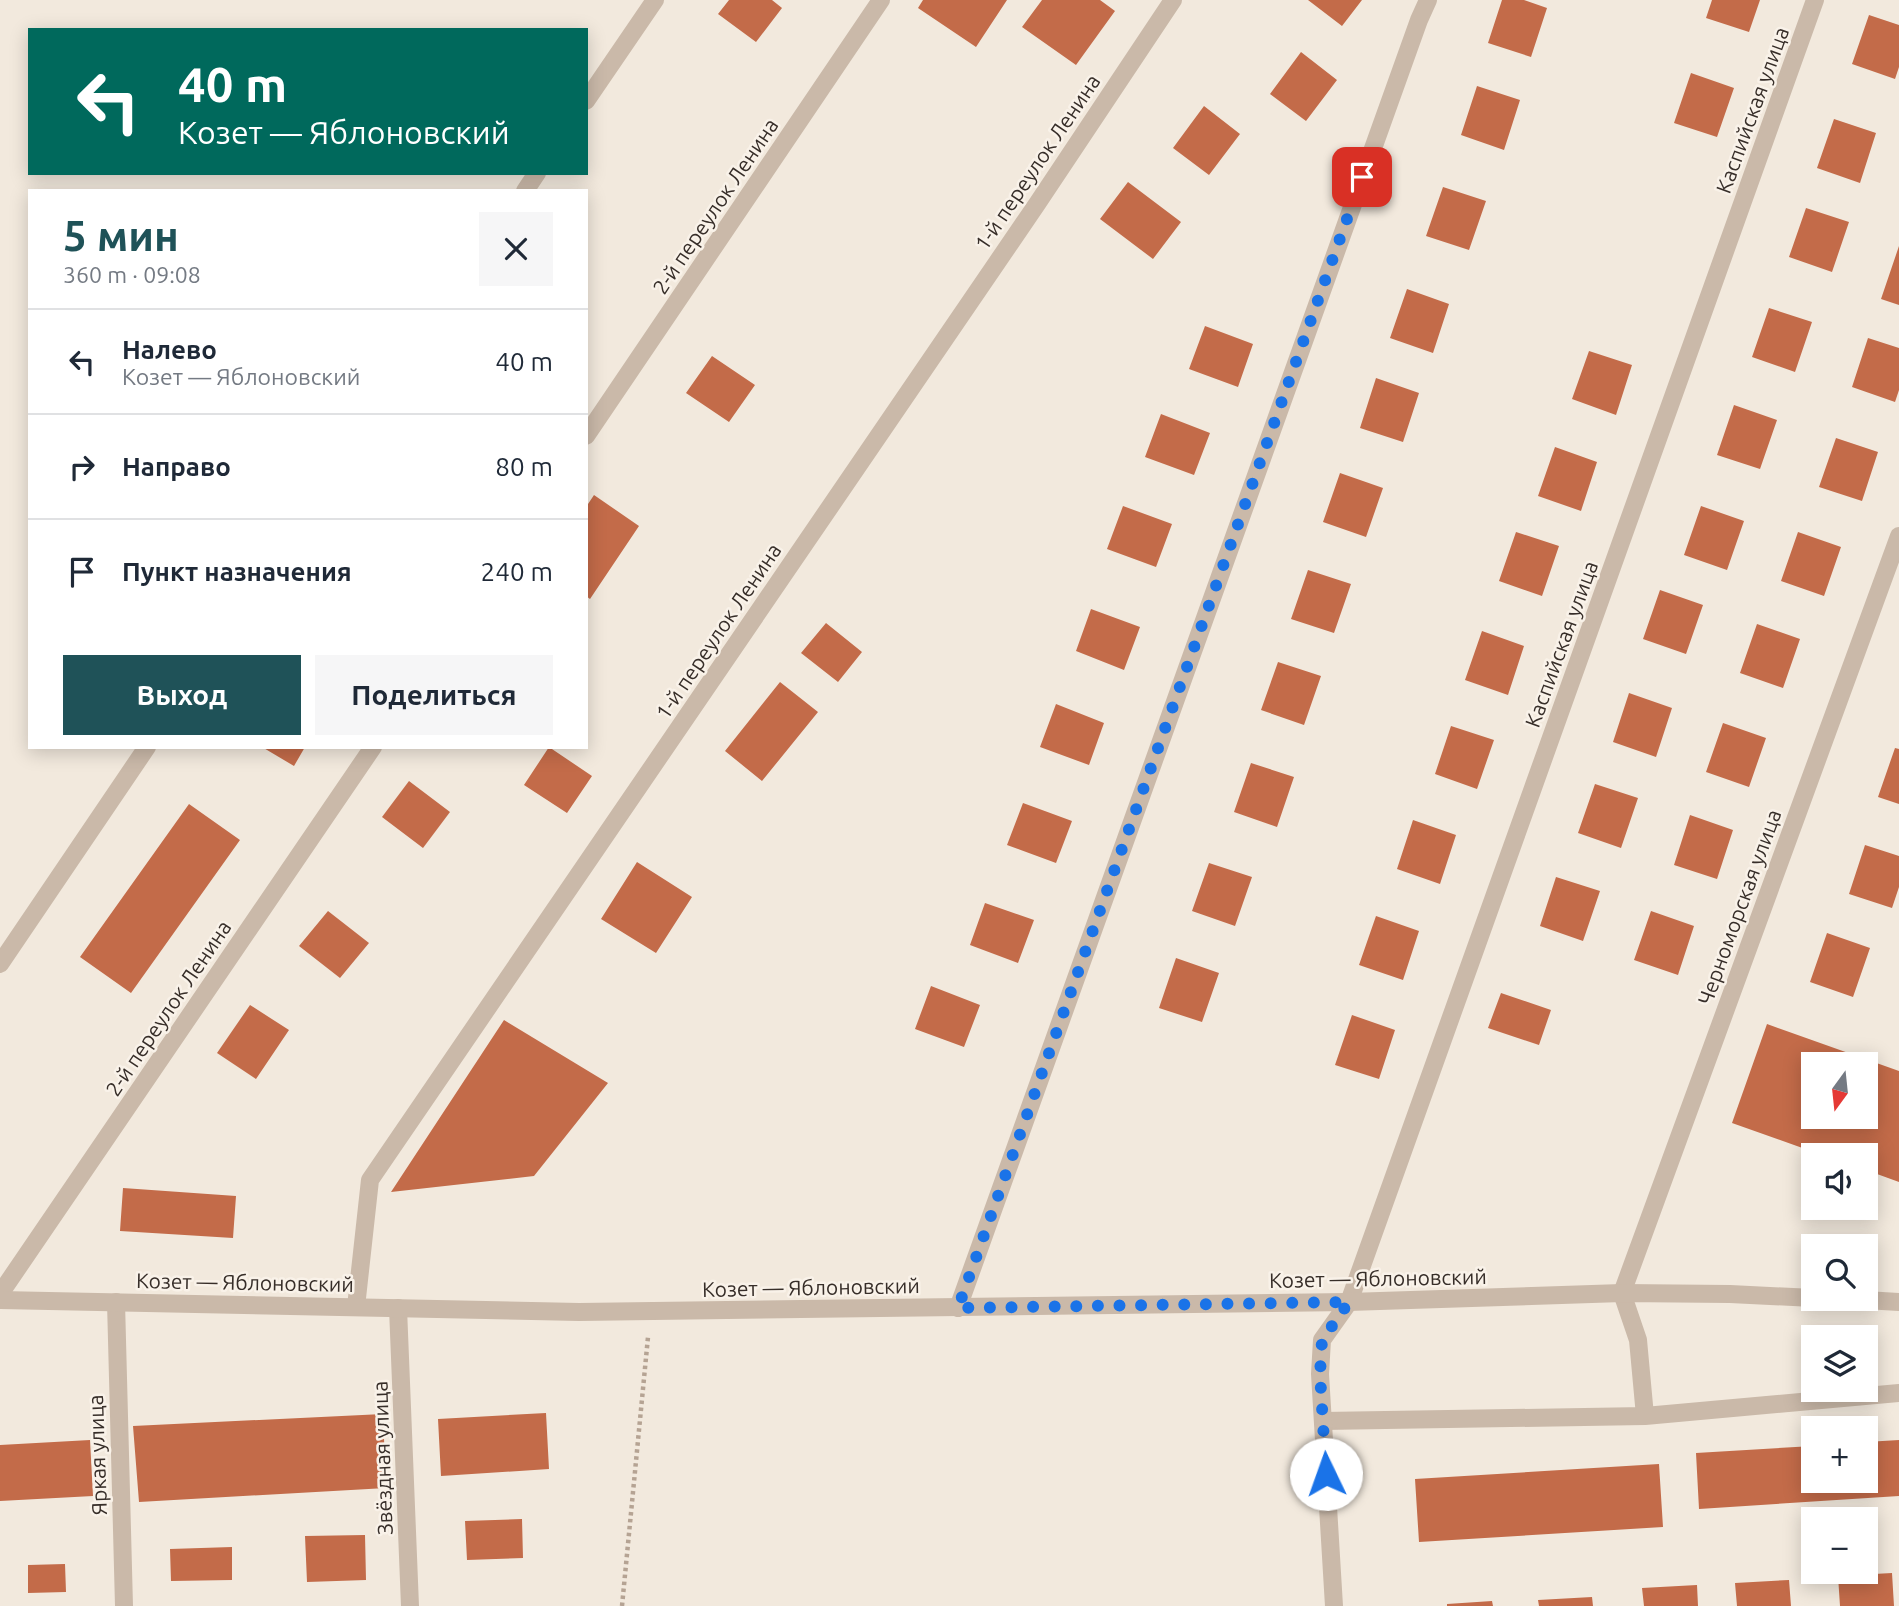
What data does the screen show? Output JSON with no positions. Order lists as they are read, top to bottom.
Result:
{
  "streets": {
    "street": [
      "Каспийская улица",
      "1-й переулок Ленина",
      "2-й переулок Ленина",
      "Черноморская улица",
      "Козет — Яблоновский",
      "Яркая улица",
      "Звёздная улица"
    ]
  },
  "crossings": [
    ["Каспийская улица", "Козет — Яблоновский"],
    ["1-й переулок Ленина", "Козет — Яблоновский"],
    ["Черноморская улица", "Козет — Яблоновский"],
    ["Козет — Яблоновский", "Яркая улица"],
    ["Козет — Яблоновский", "Звёздная улица"]
  ],
  "north": "bottom",
  "page": {
    "turn": ["40 m", "Козет — Яблоновский"],
    "heading": ["5 мин", "360 m · 09:08"],
    "list": [
      {
        "name": "Налево",
        "note": "Козет — Яблоновский",
        "value": "40 m"
      },
      {
        "name": "Направо",
        "value": "80 m"
      },
      {
        "name": "Пункт назначения",
        "value": "240 m"
      }
    ],
    "buttons": ["Выход", "Поделиться"],
    "map_buttons": ["+", "−"]
  }
}
